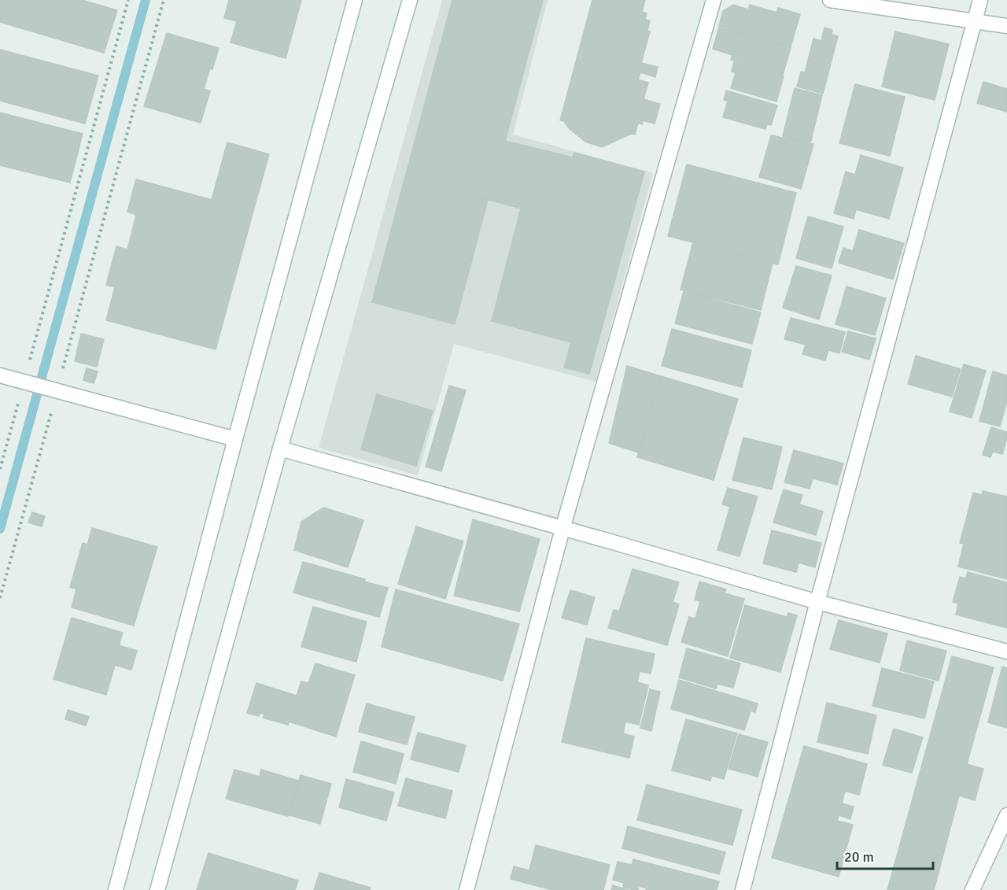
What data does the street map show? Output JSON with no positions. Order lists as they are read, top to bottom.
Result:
{
  "scale_bar": "20 m"
}
